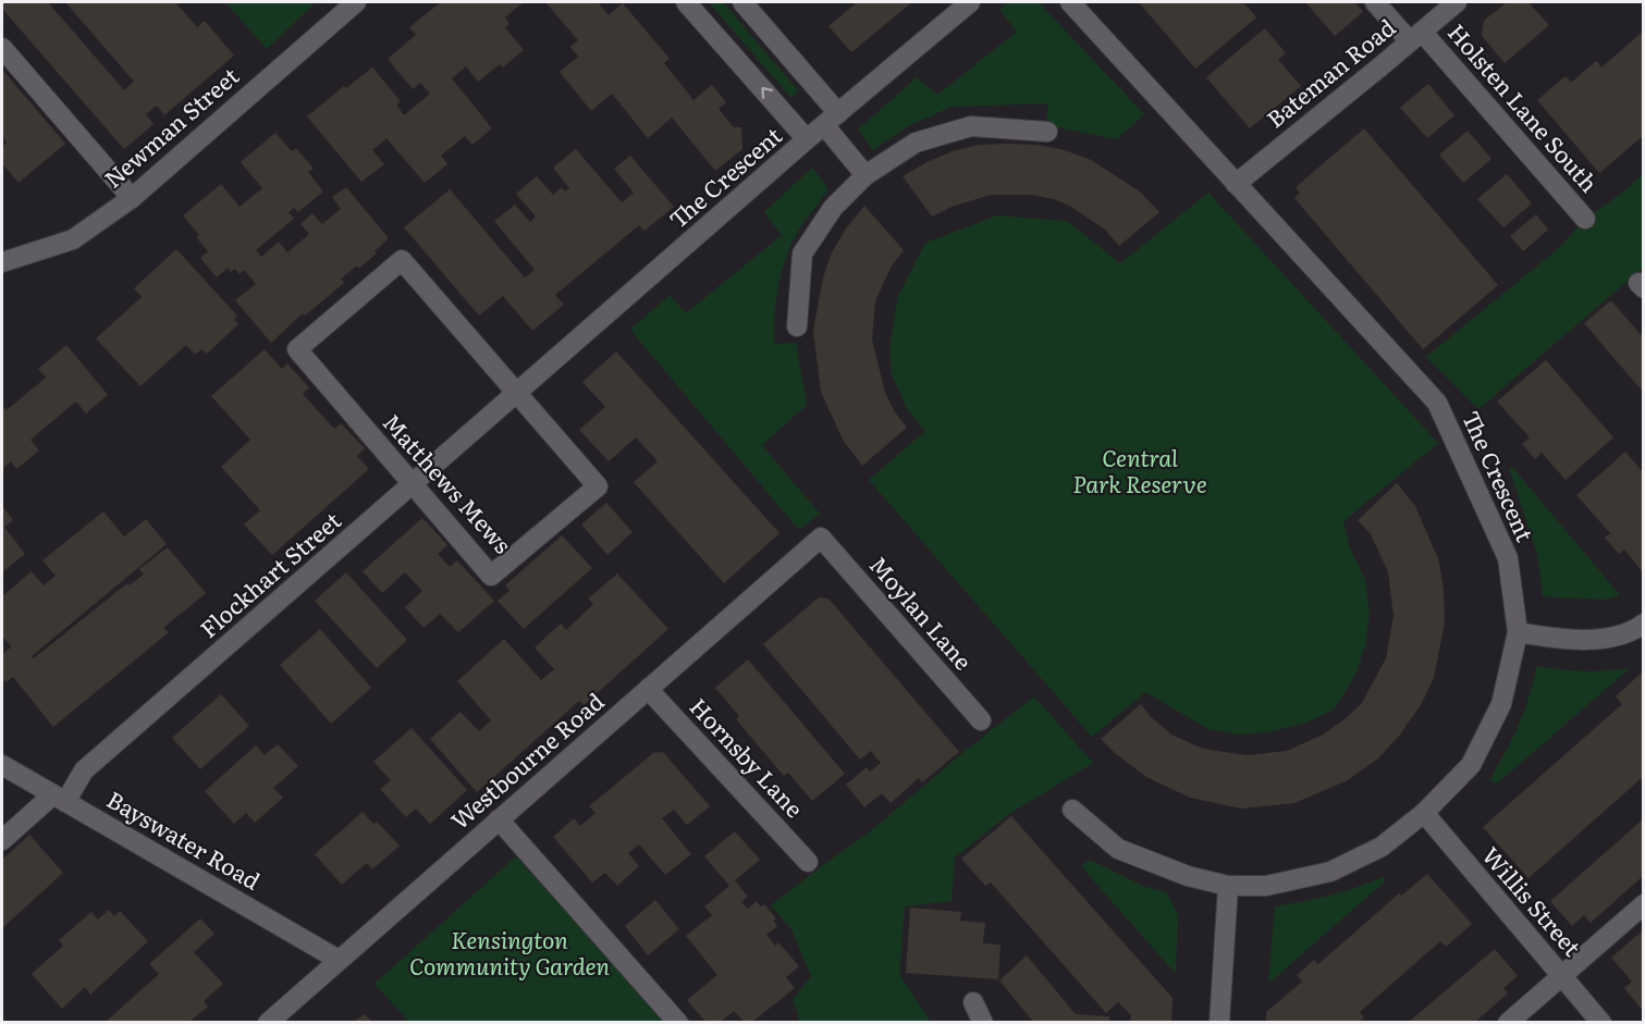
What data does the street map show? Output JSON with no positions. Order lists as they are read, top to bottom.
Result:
{
  "streets": {
    "street": [
      "Bateman Road",
      "Holsten Lane South",
      "Newman Street",
      "The Crescent",
      "Matthews Mews",
      "Flockhart Street",
      "Moylan Lane",
      "Hornsby Lane",
      "Westbourne Road",
      "Bayswater Road",
      "Willis Street"
    ]
  },
  "crossings": [
    ["Bateman Road", "Holsten Lane South"],
    ["Bateman Road", "The Crescent"],
    ["The Crescent", "Matthews Mews"],
    ["The Crescent", "Flockhart Street"],
    ["The Crescent", "Willis Street"],
    ["Matthews Mews", "Flockhart Street"],
    ["Flockhart Street", "Bayswater Road"],
    ["Moylan Lane", "Westbourne Road"],
    ["Hornsby Lane", "Westbourne Road"],
    ["Westbourne Road", "Bayswater Road"]
  ],
  "parks": ["Central Park Reserve", "Kensington Community Garden"]
}
